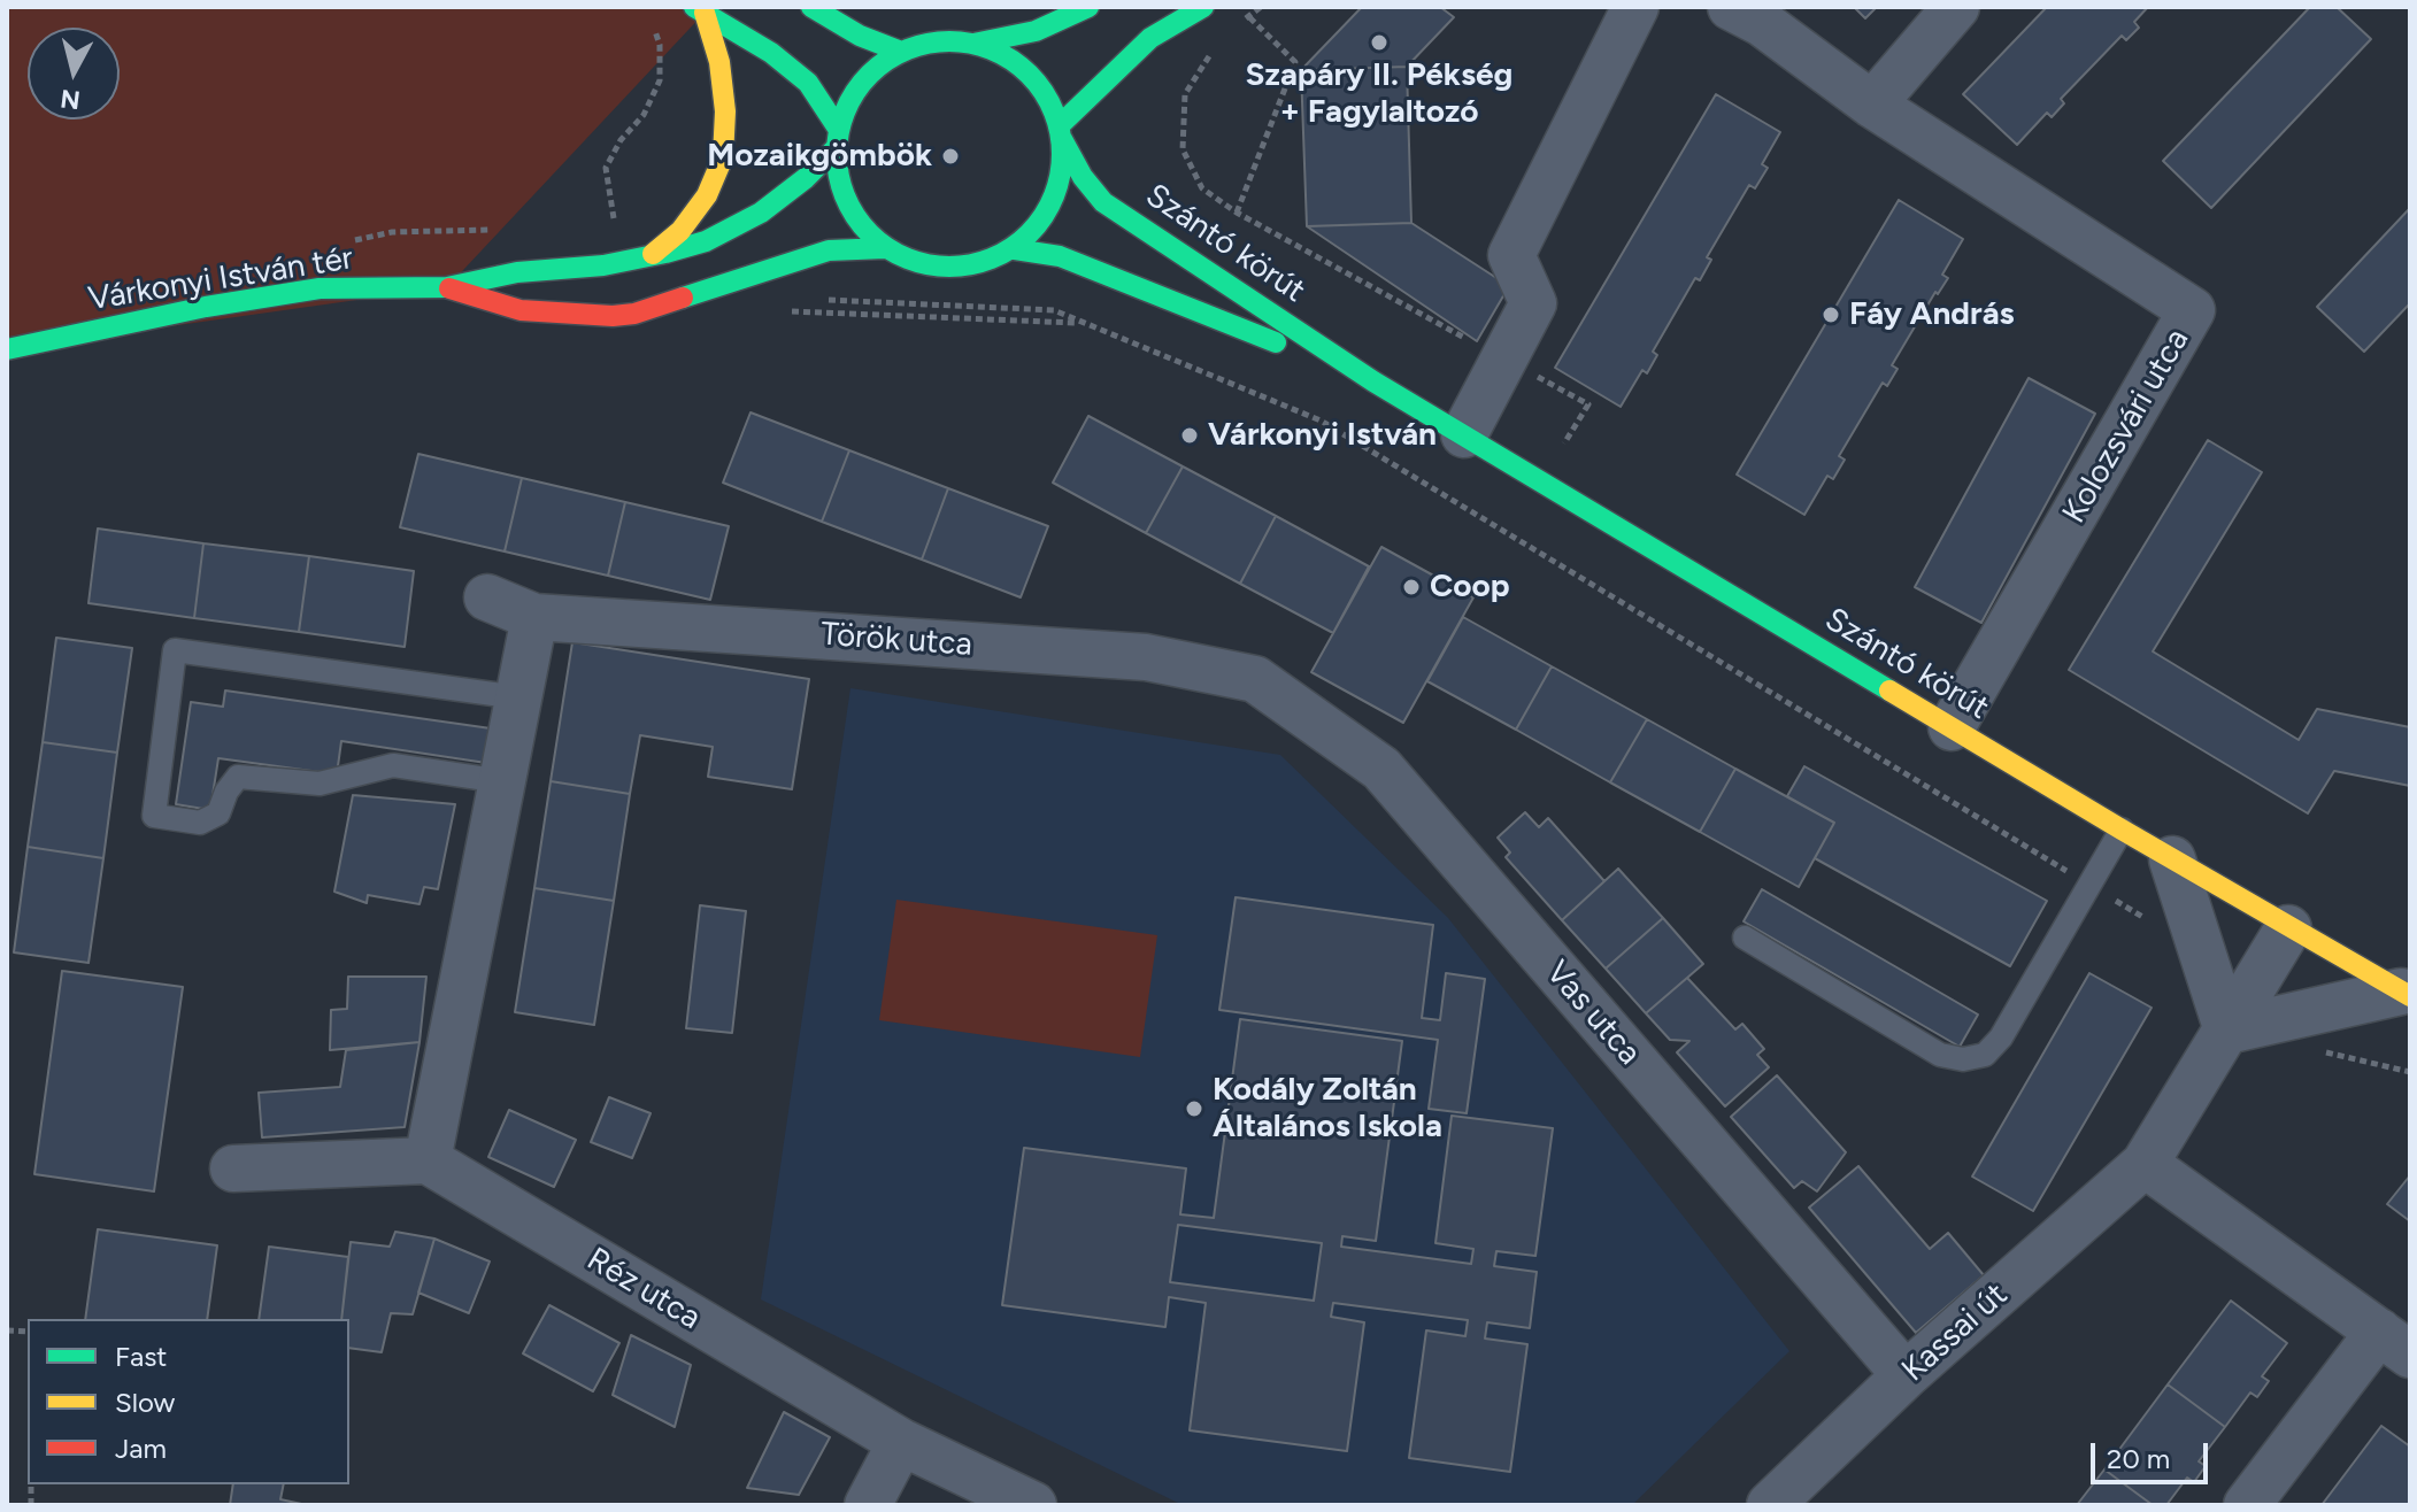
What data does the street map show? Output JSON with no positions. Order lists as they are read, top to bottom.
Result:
{
  "streets": {
    "street": [
      "Szántó körút",
      "Várkonyi István tér",
      "Kolozsvári utca",
      "Török utca",
      "Vas utca",
      "Réz utca",
      "Kassai út"
    ]
  },
  "crossings": [
    ["Szántó körút", "Várkonyi István tér"],
    ["Szántó körút", "Kolozsvári utca"],
    ["Szántó körút", "Kassai út"],
    ["Török utca", "Vas utca"],
    ["Vas utca", "Kassai út"]
  ],
  "places": [
    "Szapáry II. Pékség + Fagylaltozó",
    "Mozaikgömbök",
    "Fáy András",
    "Várkonyi István",
    "Coop",
    "Kodály Zoltán Általános Iskola"
  ],
  "legend": ["Fast", "Slow", "Jam"],
  "scale_bar": "20 m",
  "north": "bottom"
}
